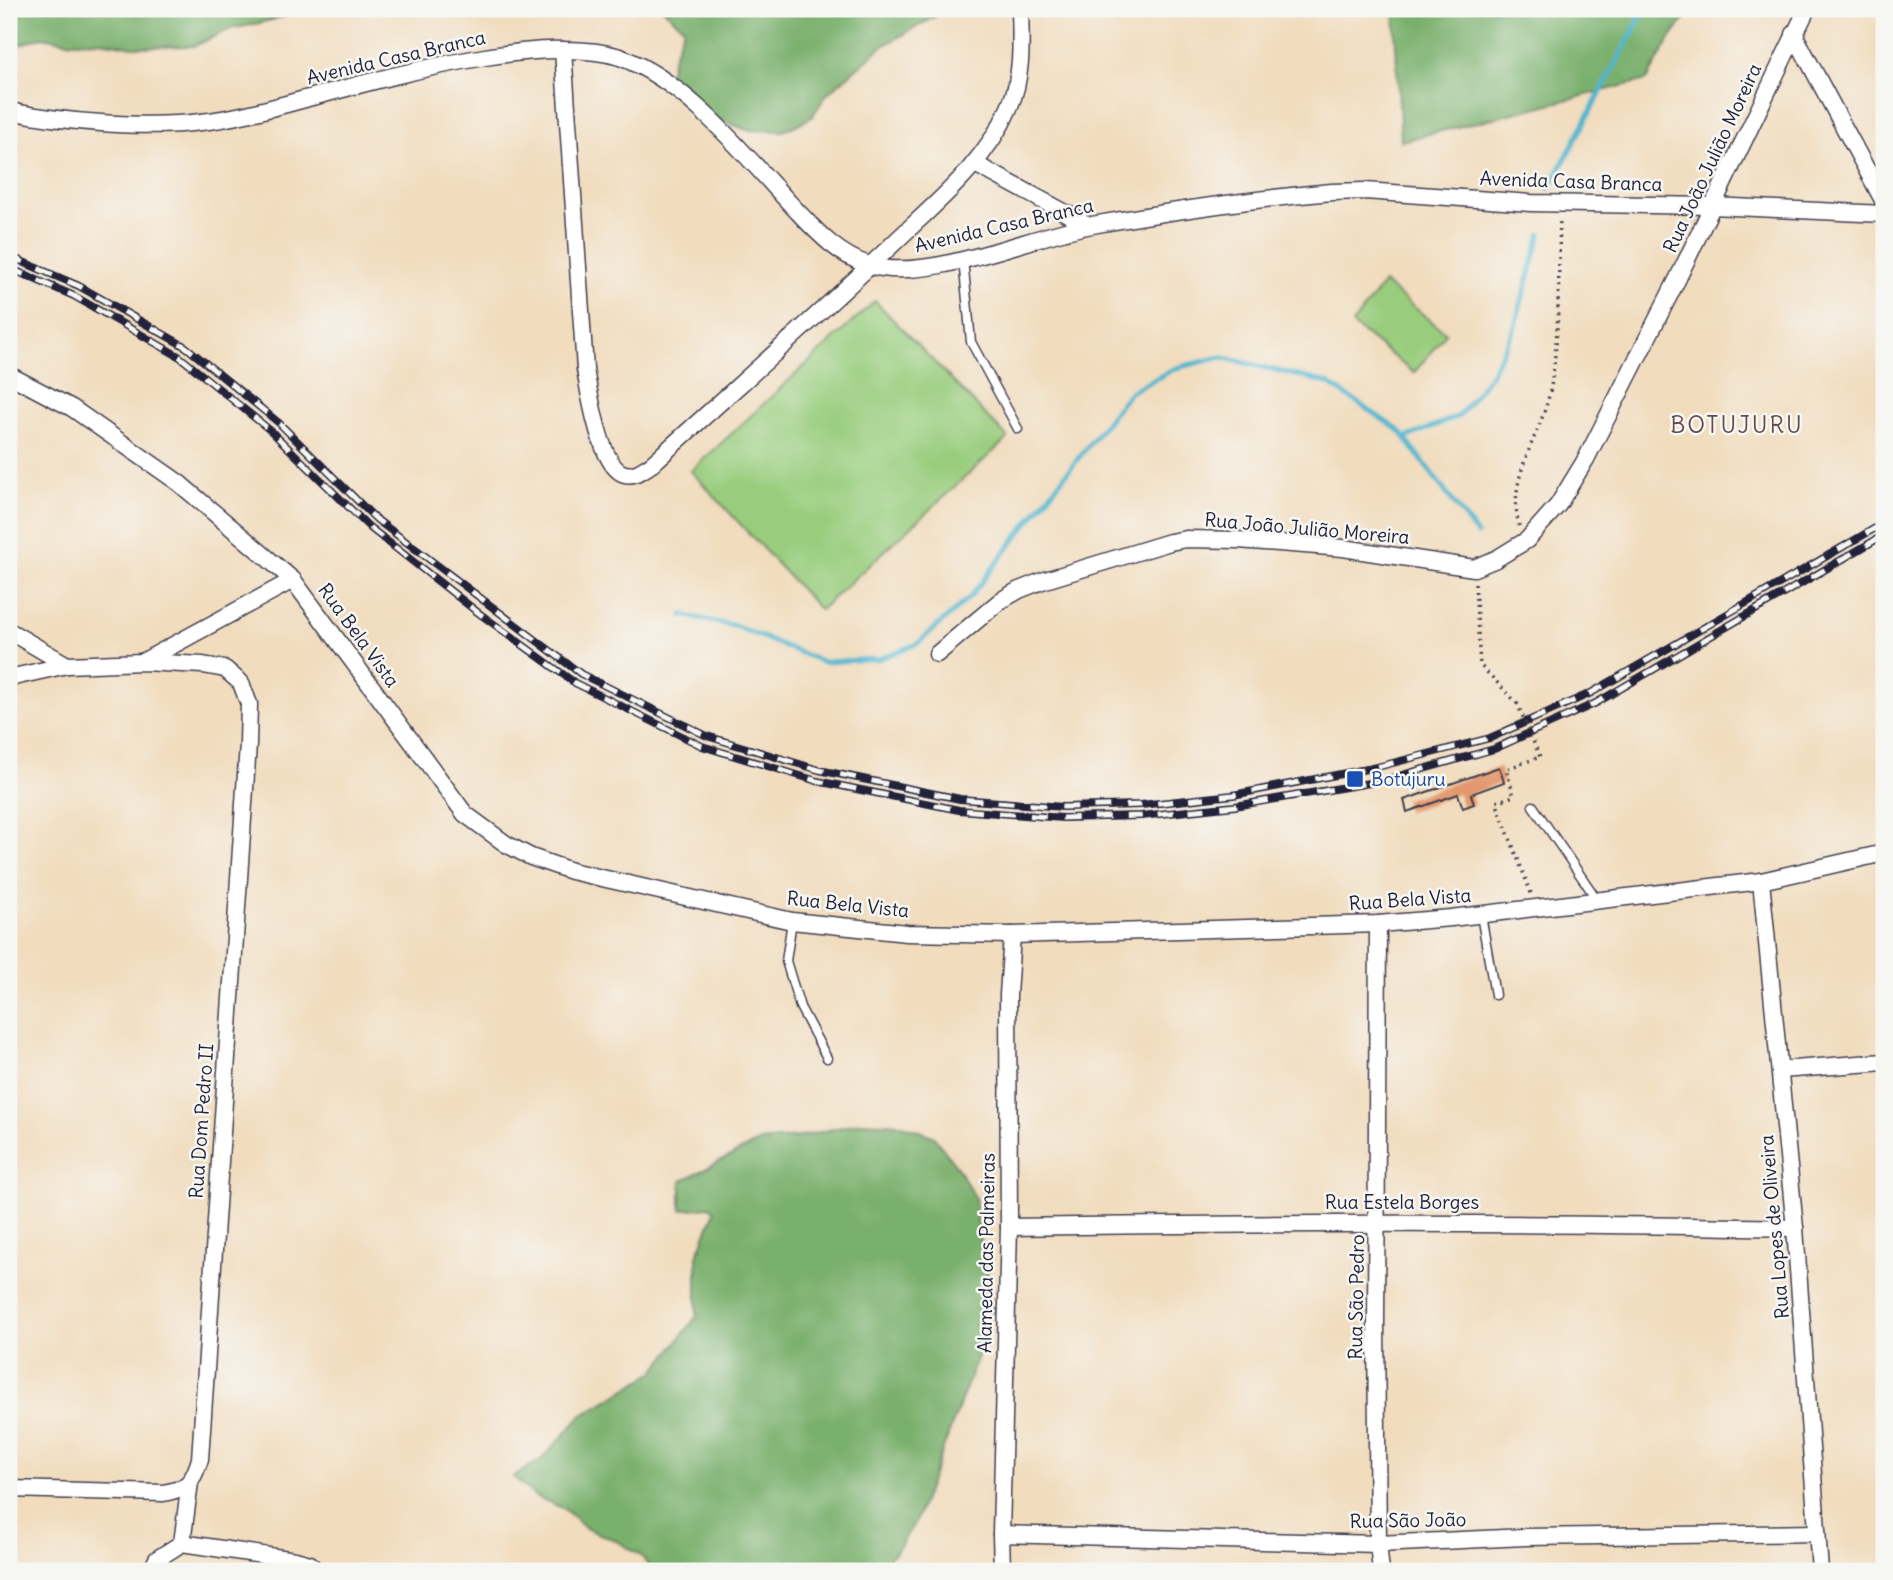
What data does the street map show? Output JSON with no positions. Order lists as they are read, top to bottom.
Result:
{
  "streets": {
    "street": [
      "Avenida Casa Branca",
      "Rua João Julião Moreira",
      "Rua Bela Vista",
      "Rua Dom Pedro II",
      "Rua Estela Borges",
      "Rua Lopes de Oliveira",
      "Alameda das Palmeiras",
      "Rua São Pedro",
      "Rua São João"
    ]
  },
  "crossings": [
    ["Avenida Casa Branca", "Rua João Julião Moreira"],
    ["Rua Bela Vista", "Rua Lopes de Oliveira"],
    ["Rua Bela Vista", "Alameda das Palmeiras"],
    ["Rua Bela Vista", "Rua São Pedro"],
    ["Rua Estela Borges", "Rua Lopes de Oliveira"],
    ["Rua Estela Borges", "Alameda das Palmeiras"],
    ["Rua Estela Borges", "Rua São Pedro"],
    ["Rua Lopes de Oliveira", "Rua São João"],
    ["Alameda das Palmeiras", "Rua São João"],
    ["Rua São Pedro", "Rua São João"]
  ],
  "districts": ["BOTUJURU"],
  "places": {
    "transit": ["Botujuru"]
  }
}
